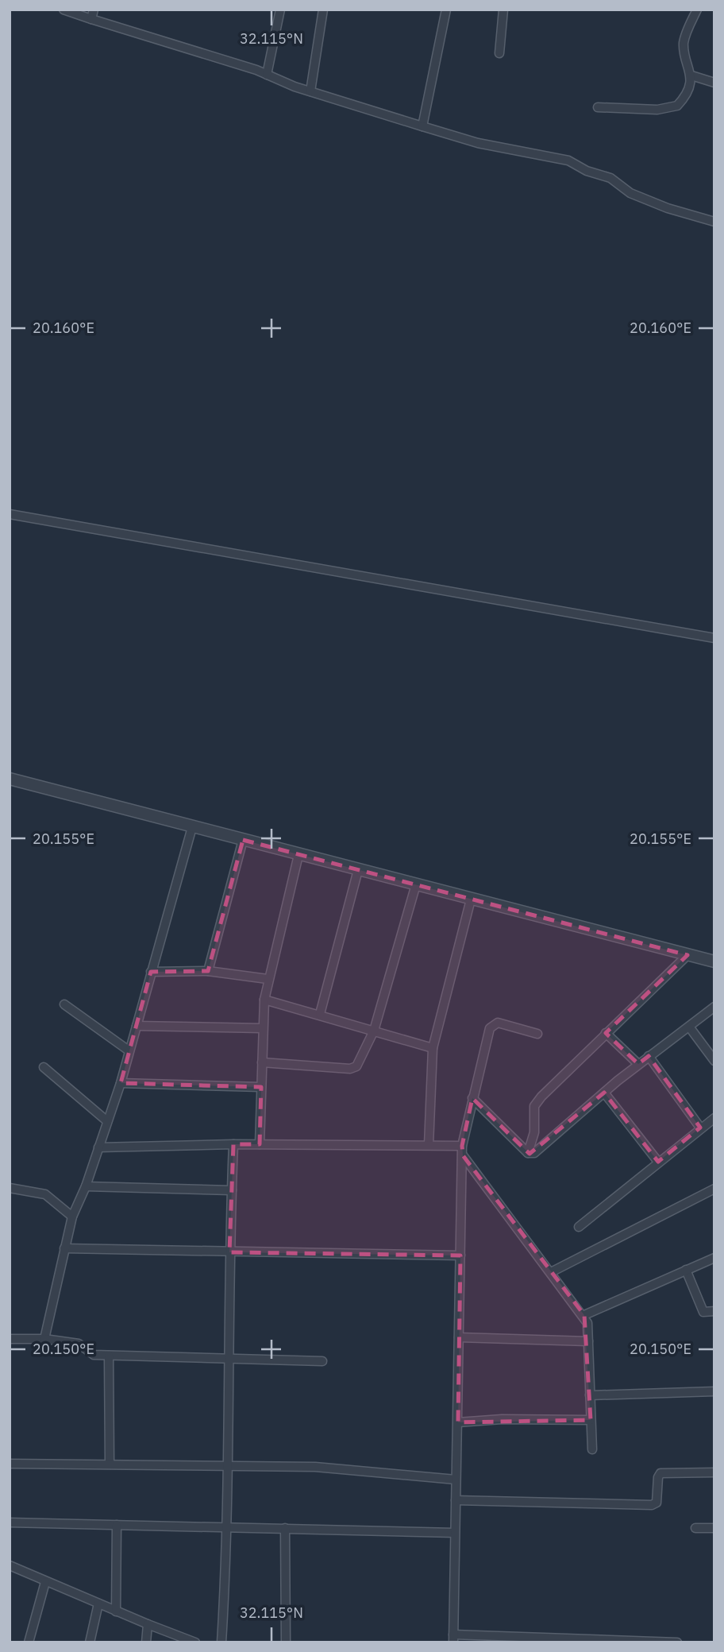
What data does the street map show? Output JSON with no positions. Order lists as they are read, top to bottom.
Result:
{
  "coordinates": [
    "32.115°N",
    "20.160°E",
    "20.155°E",
    "20.150°E"
  ]
}
